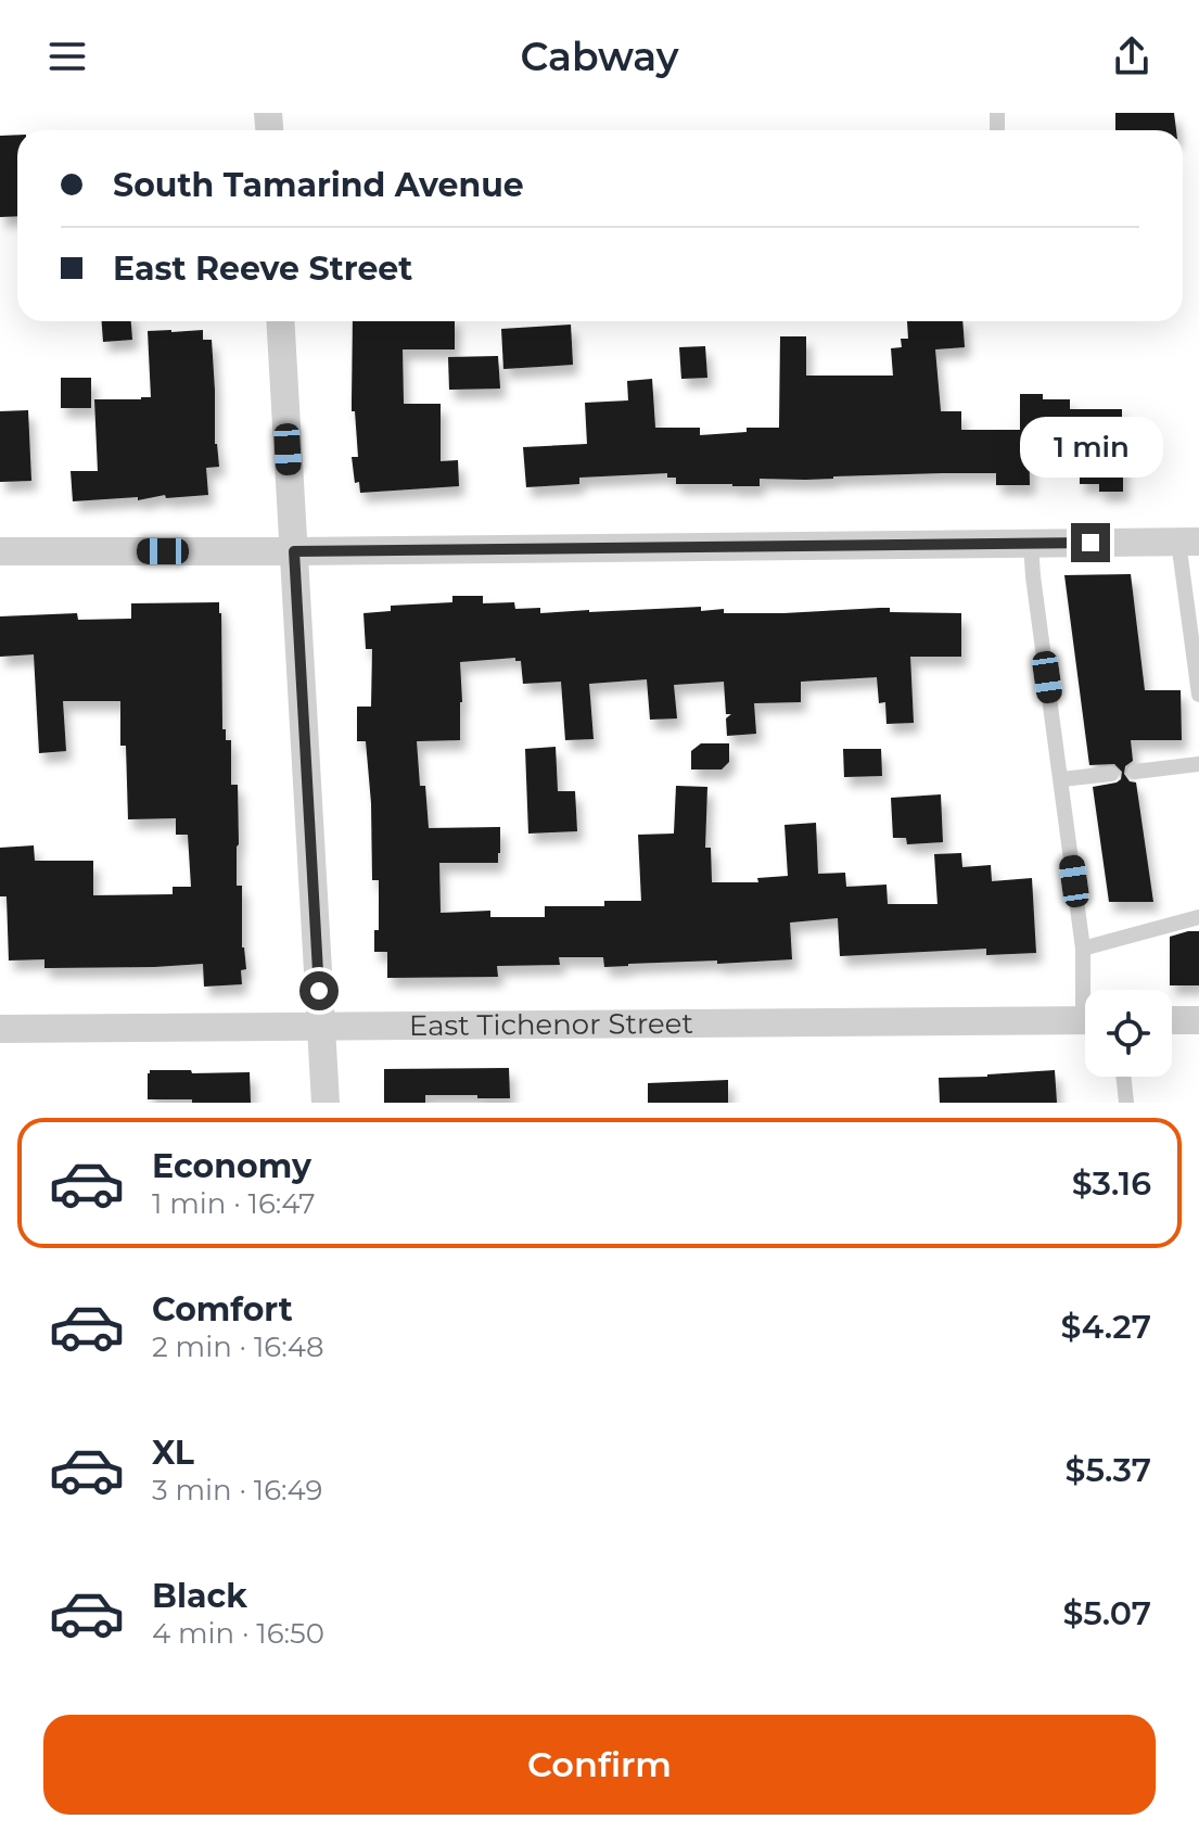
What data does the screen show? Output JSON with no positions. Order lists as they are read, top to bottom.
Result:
{
  "streets": {
    "street": ["East Tichenor Street"]
  },
  "page": {
    "header": "Cabway",
    "banner": ["South Tamarind Avenue", "East Reeve Street"],
    "bubble": "1 min",
    "list": [
      {
        "name": "Economy",
        "note": "1 min · 16:47",
        "value": "$3.16"
      },
      {
        "name": "Comfort",
        "note": "2 min · 16:48",
        "value": "$4.27"
      },
      {
        "name": "XL",
        "note": "3 min · 16:49",
        "value": "$5.37"
      },
      {
        "name": "Black",
        "note": "4 min · 16:50",
        "value": "$5.07"
      }
    ],
    "buttons": "Confirm"
  }
}
